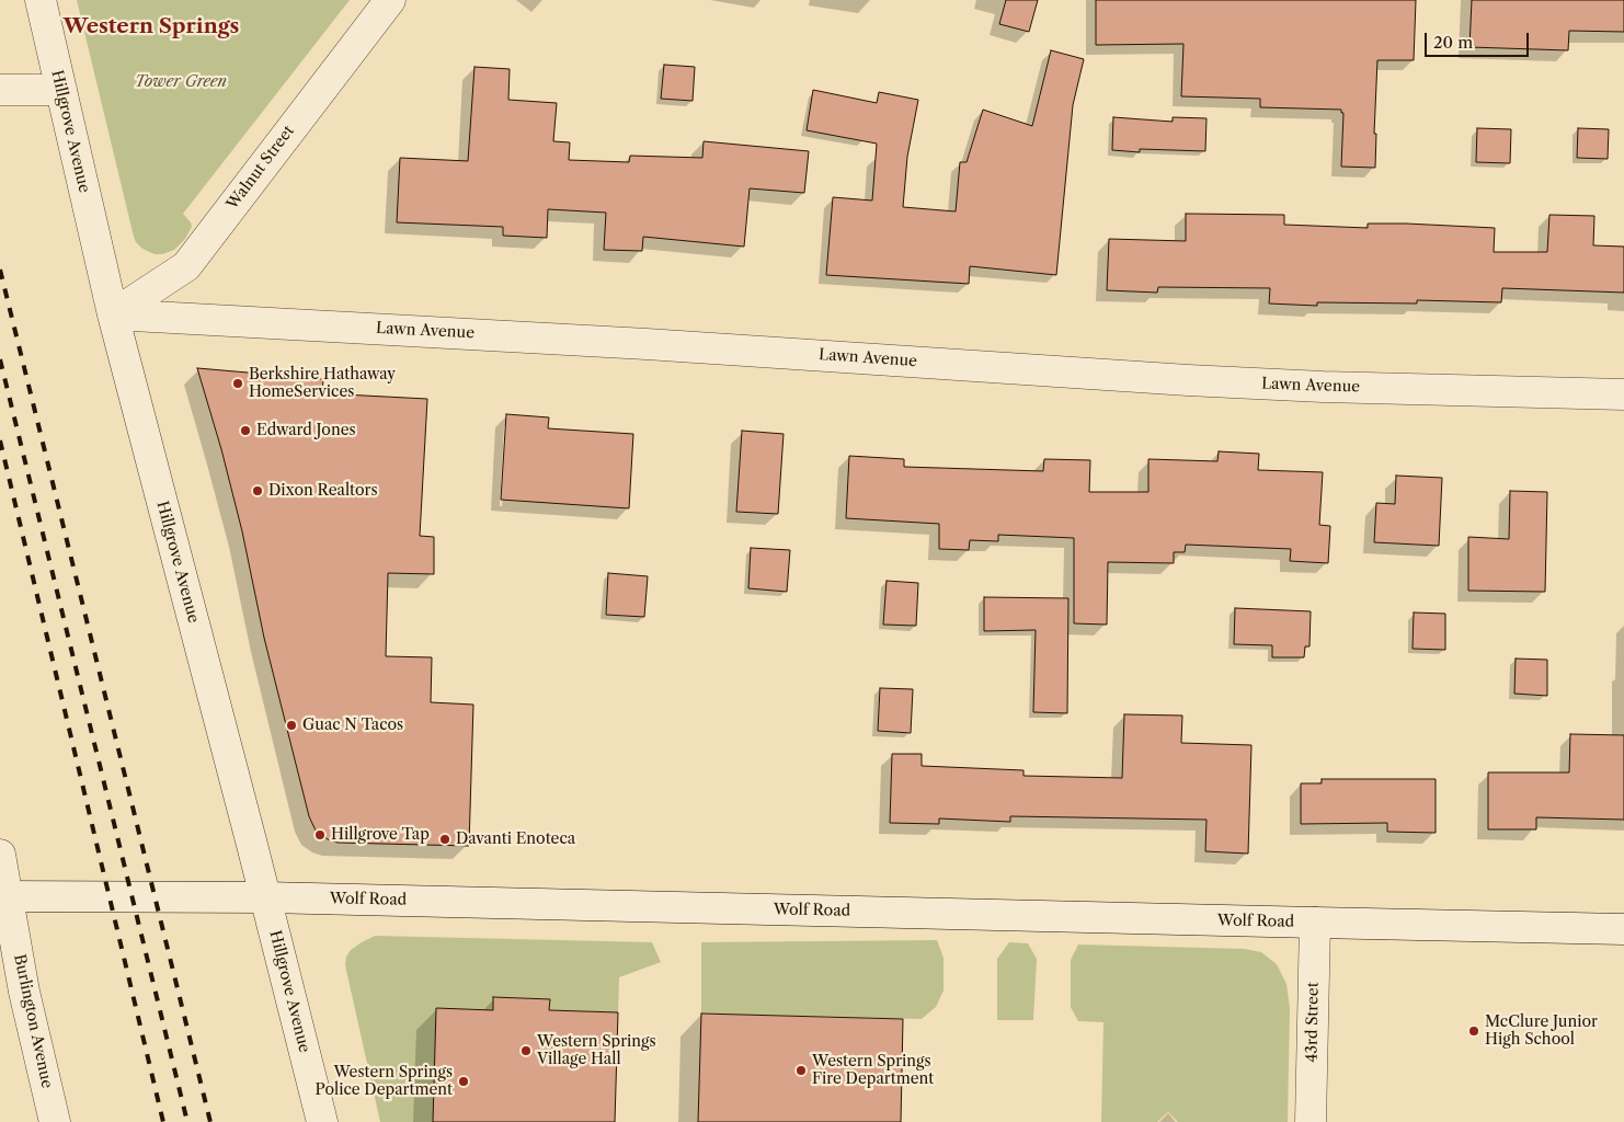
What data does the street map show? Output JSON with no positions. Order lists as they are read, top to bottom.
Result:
{
  "streets": {
    "street": [
      "Hillgrove Avenue",
      "Walnut Street",
      "Lawn Avenue",
      "Wolf Road",
      "Burlington Avenue",
      "43rd Street"
    ]
  },
  "crossings": [
    ["Hillgrove Avenue", "Walnut Street"],
    ["Hillgrove Avenue", "Lawn Avenue"],
    ["Hillgrove Avenue", "Wolf Road"],
    ["Walnut Street", "Lawn Avenue"],
    ["Wolf Road", "Burlington Avenue"],
    ["Wolf Road", "43rd Street"]
  ],
  "districts": ["Western Springs"],
  "parks": ["Tower Green"],
  "places": [
    "Berkshire Hathaway HomeServices",
    "Edward Jones",
    "Dixon Realtors",
    "Guac N Tacos",
    "Hillgrove Tap",
    "Davanti Enoteca",
    "McClure Junior High School",
    "Western Springs Village Hall",
    "Western Springs Fire Department",
    "Western Springs Police Department"
  ],
  "scale_bar": "20 m"
}
